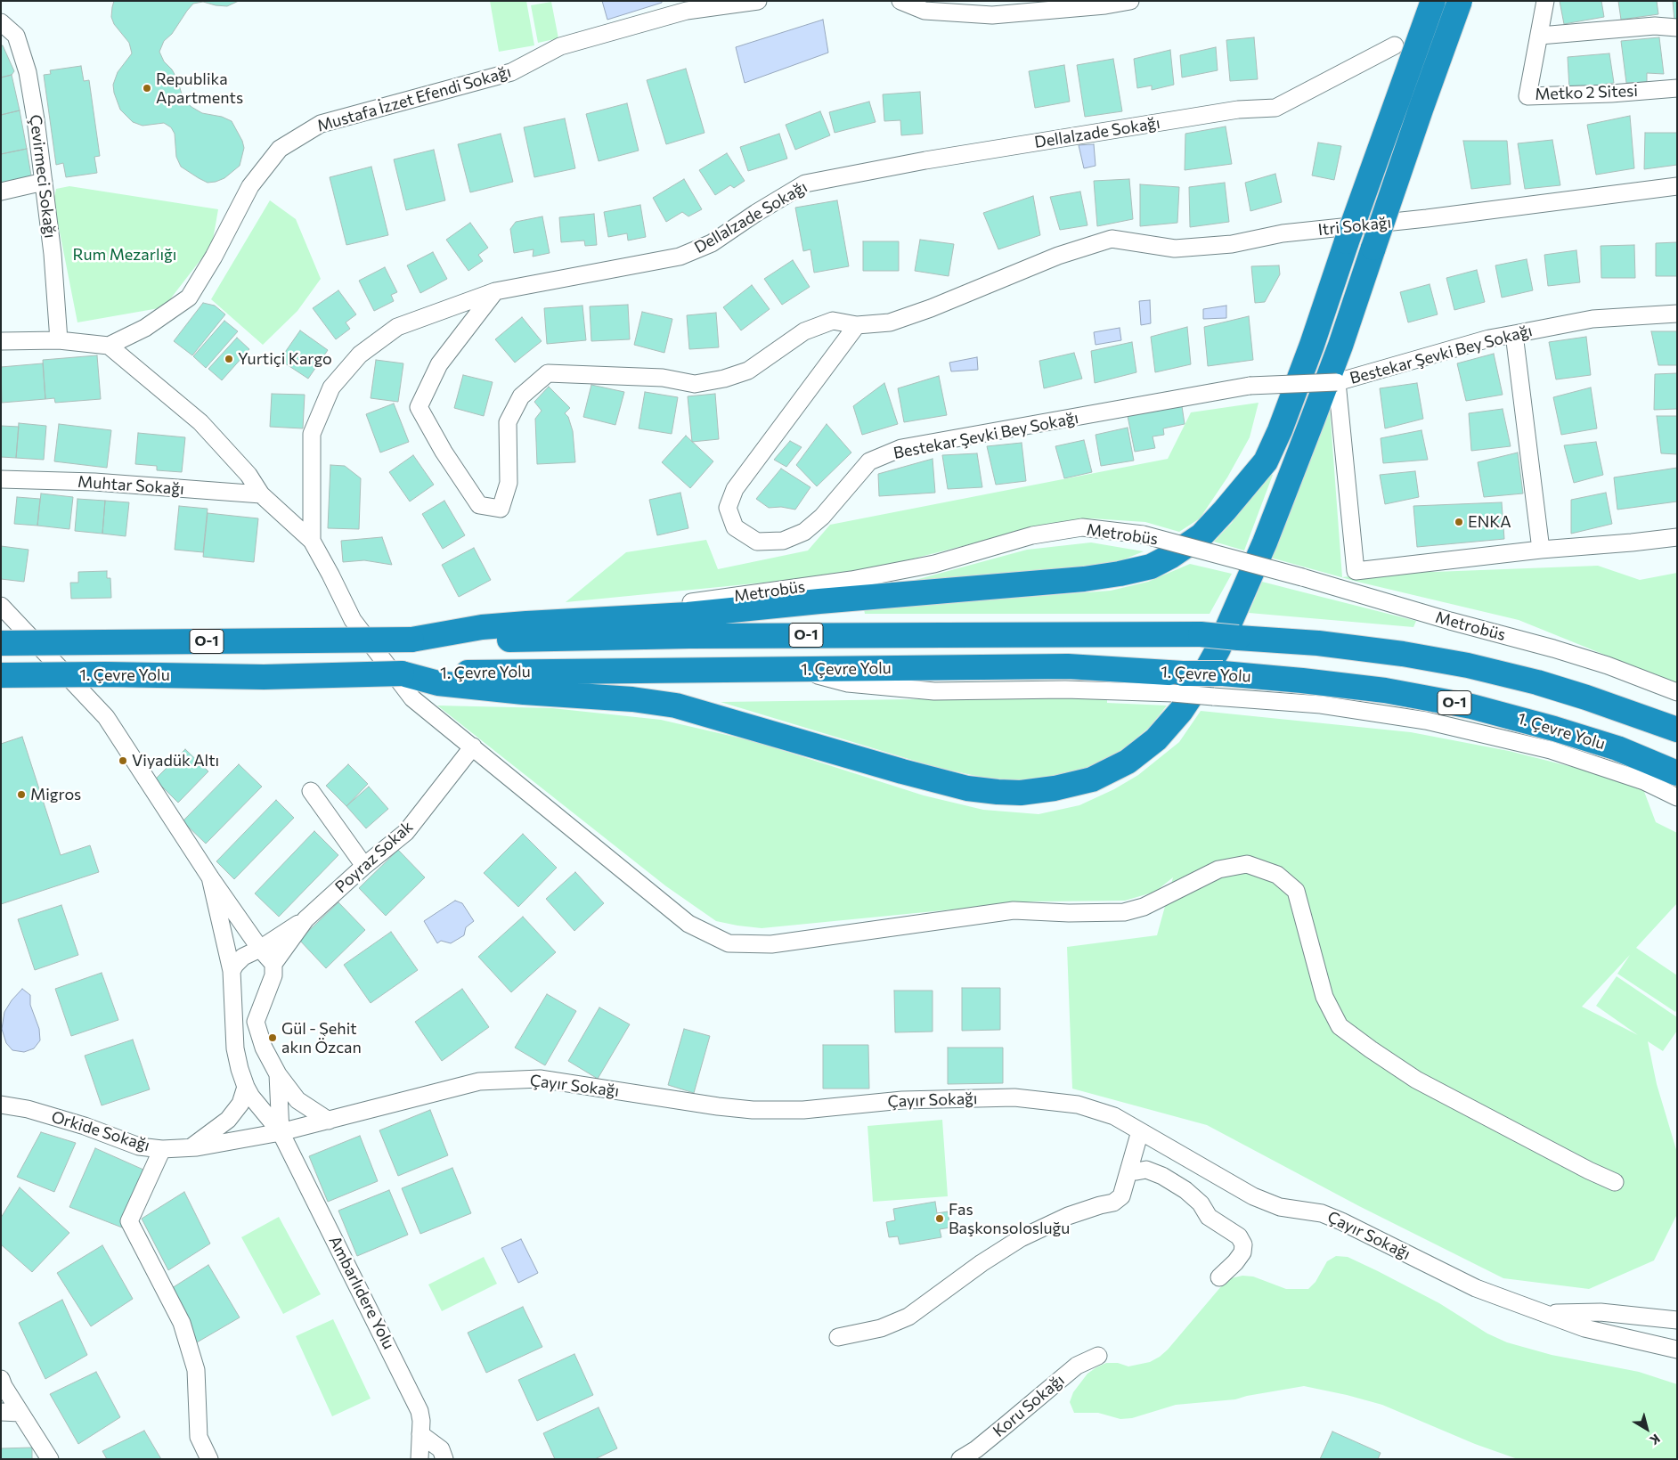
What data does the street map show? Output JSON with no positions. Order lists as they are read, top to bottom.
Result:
{
  "streets": {
    "highway": ["O-1", "1. Çevre Yolu"],
    "street": [
      "Metko 2 Sitesi",
      "Mustafa İzzet Efendi Sokağı",
      "Dellalzade Sokağı",
      "Çevirmeci Sokağı",
      "Itri Sokağı",
      "Bestekar Şevki Bey Sokağı",
      "Muhtar Sokağı",
      "Metrobüs",
      "Poyraz Sokak",
      "Çayır Sokağı",
      "Orkide Sokağı",
      "Ambarlıdere Yolu",
      "Koru Sokağı"
    ]
  },
  "crossings": [
    ["Dellalzade Sokağı", "Itri Sokağı"],
    ["Itri Sokağı", "Bestekar Şevki Bey Sokağı"],
    ["Poyraz Sokak", "Ambarlıdere Yolu"],
    ["Çayır Sokağı", "Orkide Sokağı"],
    ["Çayır Sokağı", "Ambarlıdere Yolu"],
    ["Orkide Sokağı", "Ambarlıdere Yolu"]
  ],
  "parks": ["Rum Mezarlığı"],
  "places": [
    "Republika Apartments",
    "Yurtiçi Kargo",
    "ENKA",
    "Viyadük Altı",
    "Migros",
    "Gül - Şehit akın Özcan",
    "Fas Başkonsolosluğu"
  ],
  "north": "bottom right"
}
